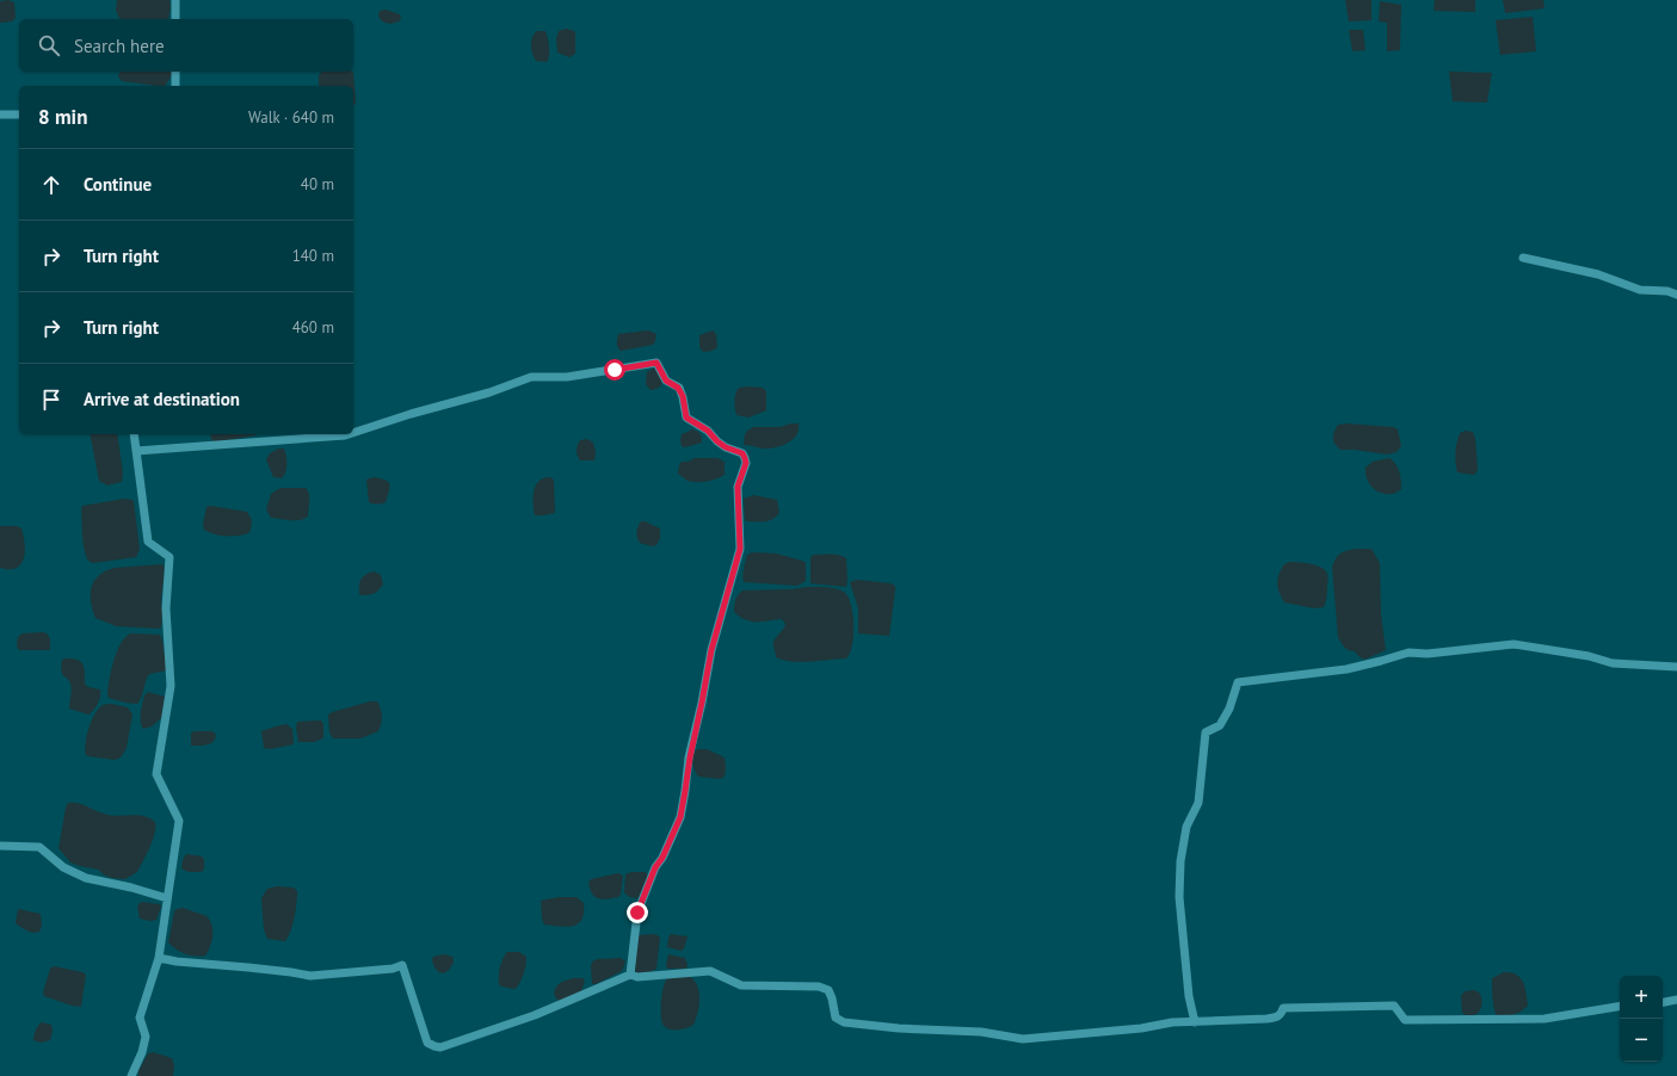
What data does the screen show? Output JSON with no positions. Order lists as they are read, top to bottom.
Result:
{
  "page": {
    "search": "Search here",
    "heading": ["8 min", "Walk · 640 m"],
    "list": [
      ["Continue", "40 m"],
      ["Turn right", "140 m"],
      ["Turn right", "460 m"],
      "Arrive at destination"
    ],
    "map_buttons": ["+", "−"]
  }
}
